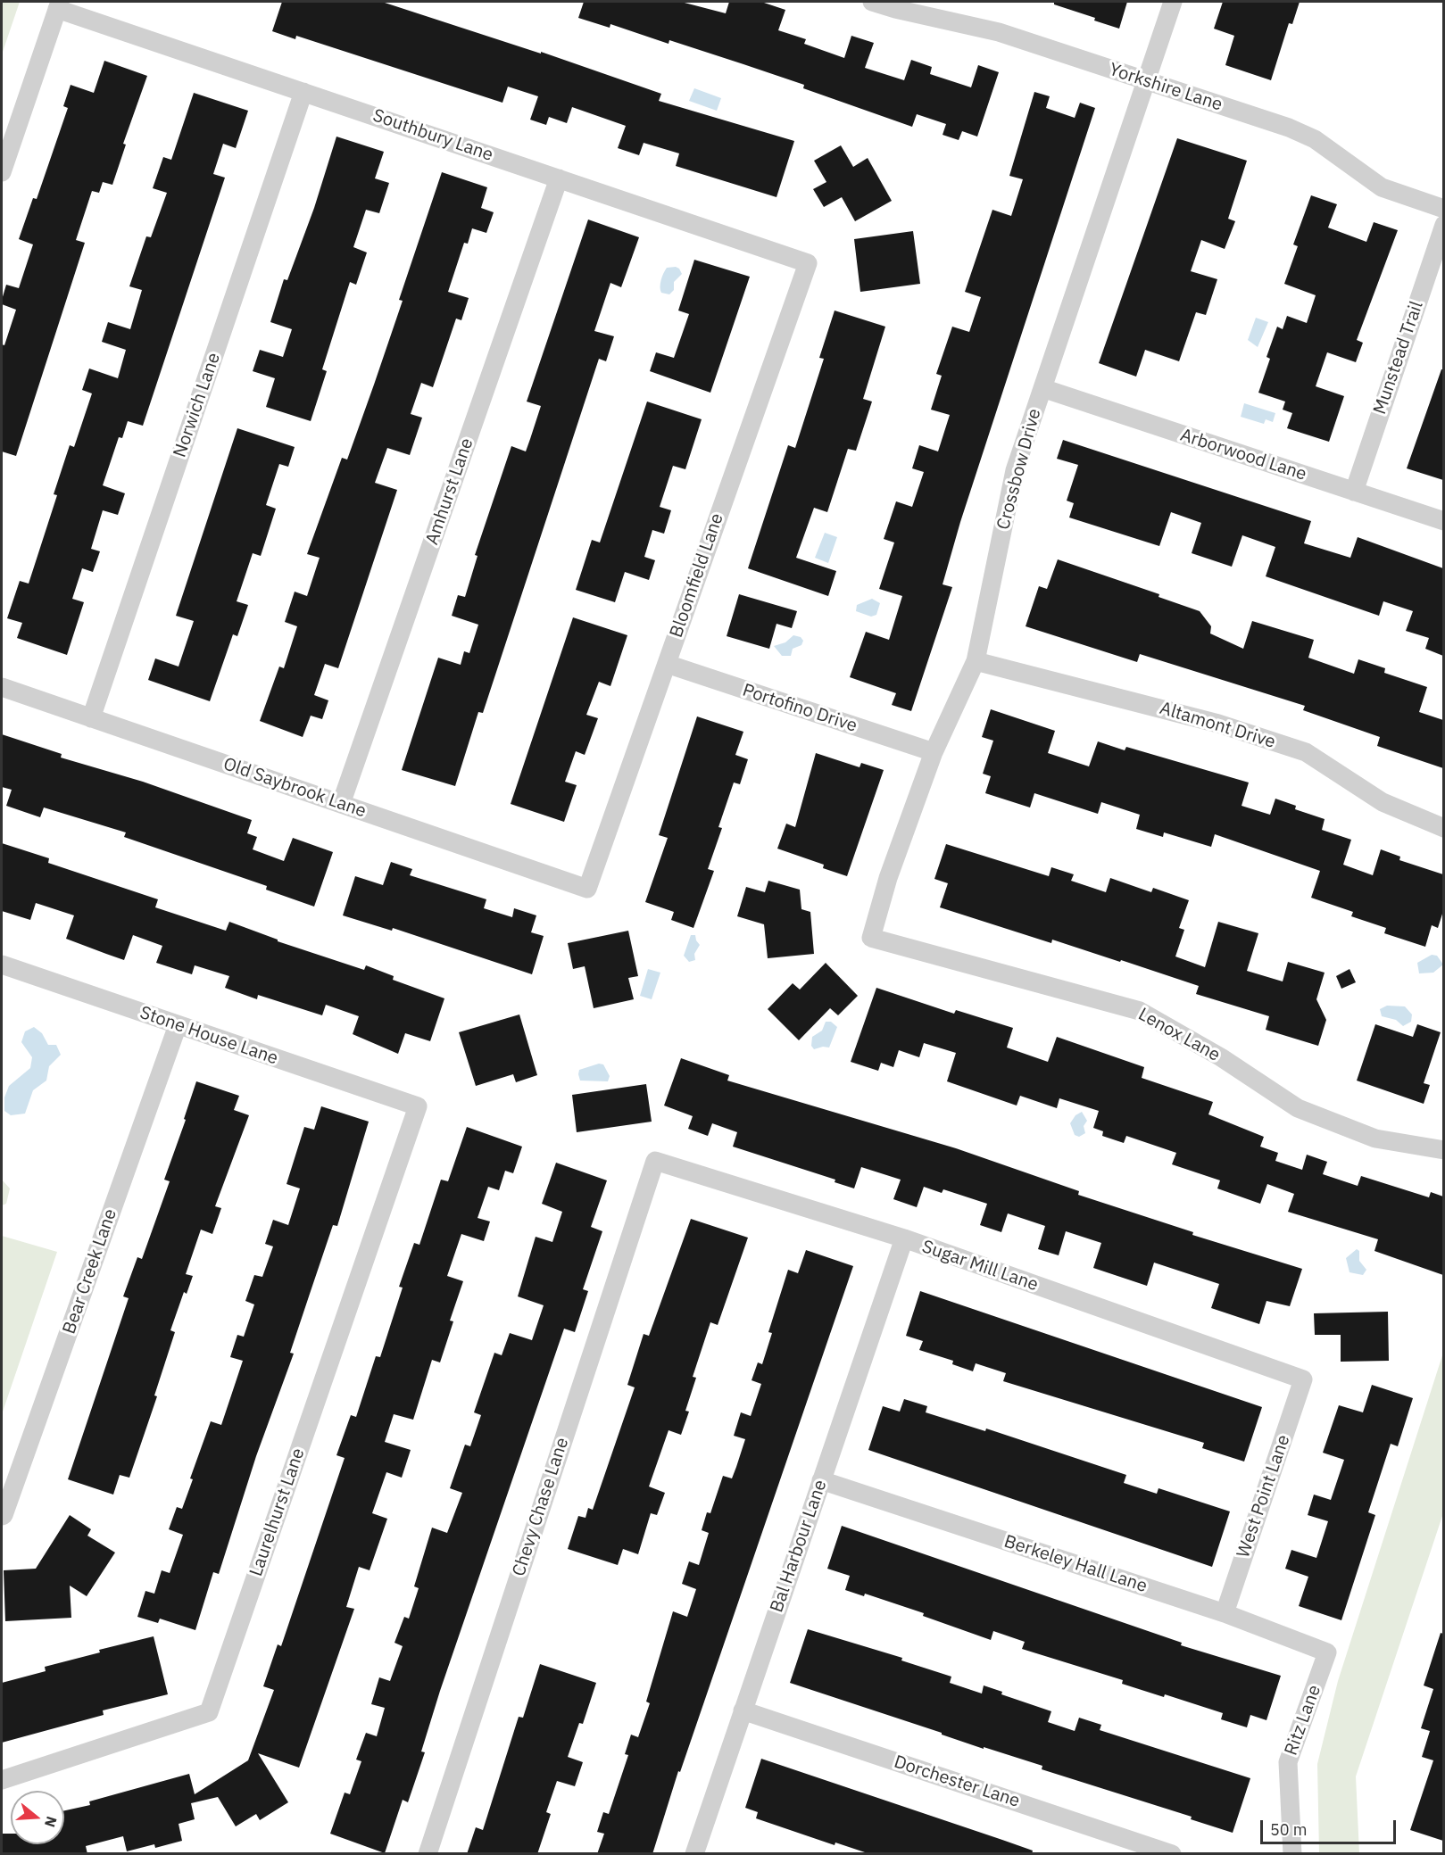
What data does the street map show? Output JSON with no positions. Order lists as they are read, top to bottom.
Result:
{
  "streets": {
    "street": [
      "Yorkshire Lane",
      "Southbury Lane",
      "Munstead Trail",
      "Norwich Lane",
      "Arborwood Lane",
      "Crossbow Drive",
      "Amhurst Lane",
      "Bloomfield Lane",
      "Portofino Drive",
      "Altamont Drive",
      "Old Saybrook Lane",
      "Lenox Lane",
      "Stone House Lane",
      "Sugar Mill Lane",
      "Bear Creek Lane",
      "West Point Lane",
      "Chevy Chase Lane",
      "Laurelhurst Lane",
      "Bal Harbour Lane",
      "Berkeley Hall Lane",
      "Ritz Lane",
      "Dorchester Lane"
    ]
  },
  "crossings": [
    ["Yorkshire Lane", "Crossbow Drive"],
    ["Southbury Lane", "Norwich Lane"],
    ["Southbury Lane", "Amhurst Lane"],
    ["Southbury Lane", "Bloomfield Lane"],
    ["Munstead Trail", "Arborwood Lane"],
    ["Norwich Lane", "Old Saybrook Lane"],
    ["Arborwood Lane", "Crossbow Drive"],
    ["Crossbow Drive", "Portofino Drive"],
    ["Crossbow Drive", "Altamont Drive"],
    ["Crossbow Drive", "Lenox Lane"],
    ["Amhurst Lane", "Old Saybrook Lane"],
    ["Bloomfield Lane", "Portofino Drive"],
    ["Bloomfield Lane", "Old Saybrook Lane"],
    ["Stone House Lane", "Bear Creek Lane"],
    ["Stone House Lane", "Laurelhurst Lane"],
    ["Sugar Mill Lane", "West Point Lane"],
    ["Sugar Mill Lane", "Chevy Chase Lane"],
    ["Sugar Mill Lane", "Bal Harbour Lane"],
    ["West Point Lane", "Berkeley Hall Lane"],
    ["Bal Harbour Lane", "Berkeley Hall Lane"],
    ["Bal Harbour Lane", "Dorchester Lane"],
    ["Berkeley Hall Lane", "Ritz Lane"]
  ],
  "scale_bar": "50 m",
  "north": "right"
}
